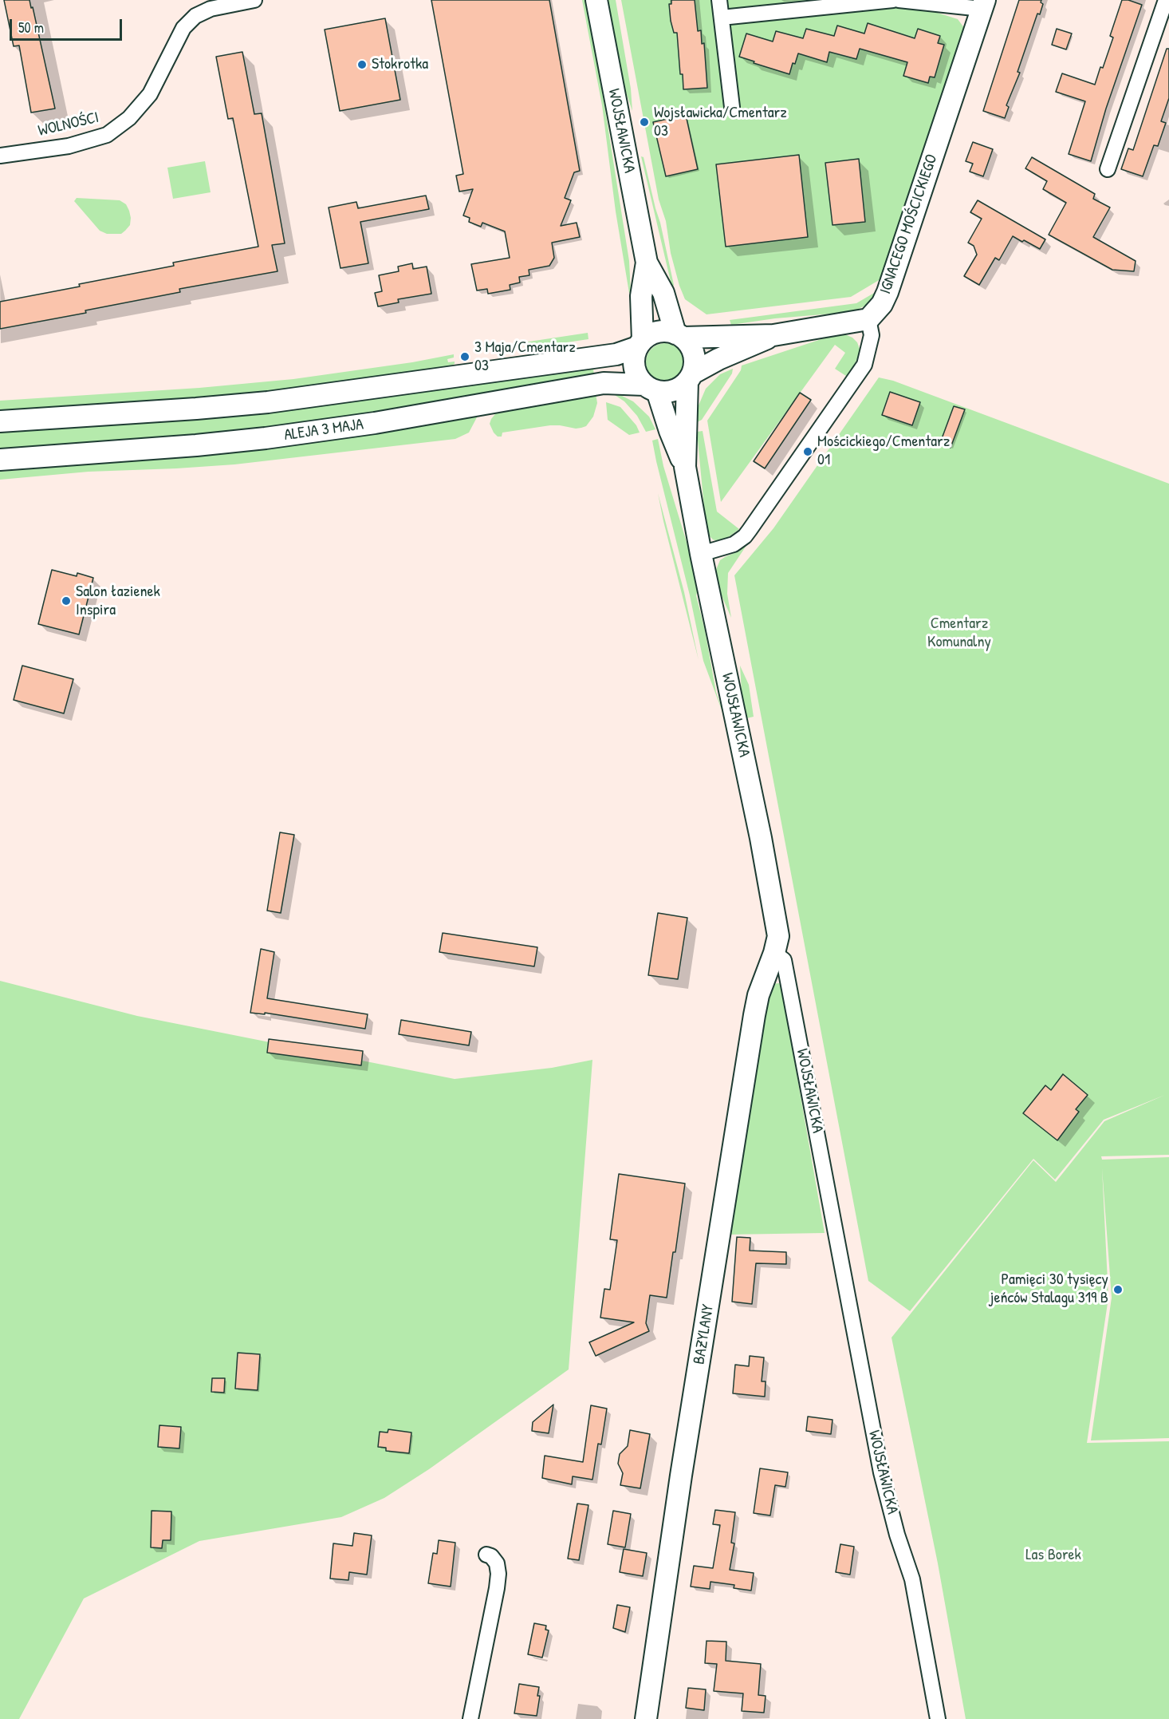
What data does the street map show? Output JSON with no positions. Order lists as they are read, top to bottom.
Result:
{
  "streets": {
    "street": [
      "WOLNOŚCI",
      "WOJSŁAWICKA",
      "IGNACEGO MOŚCICKIEGO",
      "ALEJA 3 MAJA",
      "BAZYLANY"
    ]
  },
  "crossings": [
    ["WOJSŁAWICKA", "ALEJA 3 MAJA"],
    ["WOJSŁAWICKA", "BAZYLANY"]
  ],
  "parks": ["Cmentarz Komunalny", "Las Borek"],
  "places": [
    "Stokrotka",
    "Wojsławicka/Cmentarz 03",
    "3 Maja/Cmentarz 03",
    "Mościckiego/Cmentarz 01",
    "Salon łazienek Inspira",
    "Pamięci 30 tysięcy jeńców Stalagu 319 B"
  ],
  "scale_bar": "50 m"
}
